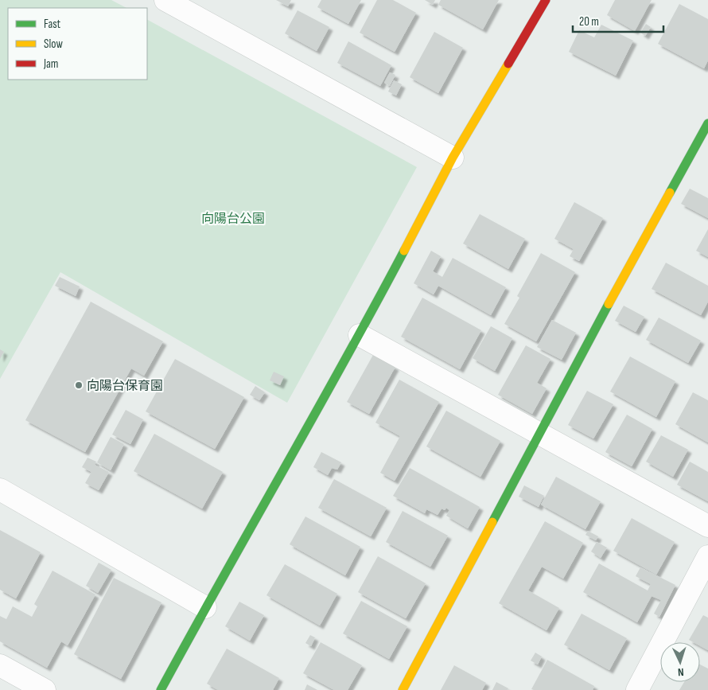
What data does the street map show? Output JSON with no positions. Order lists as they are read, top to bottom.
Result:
{
  "parks": ["向陽台公園"],
  "places": ["向陽台保育園"],
  "legend": ["Fast", "Slow", "Jam"],
  "scale_bar": "20 m",
  "north": "bottom"
}
